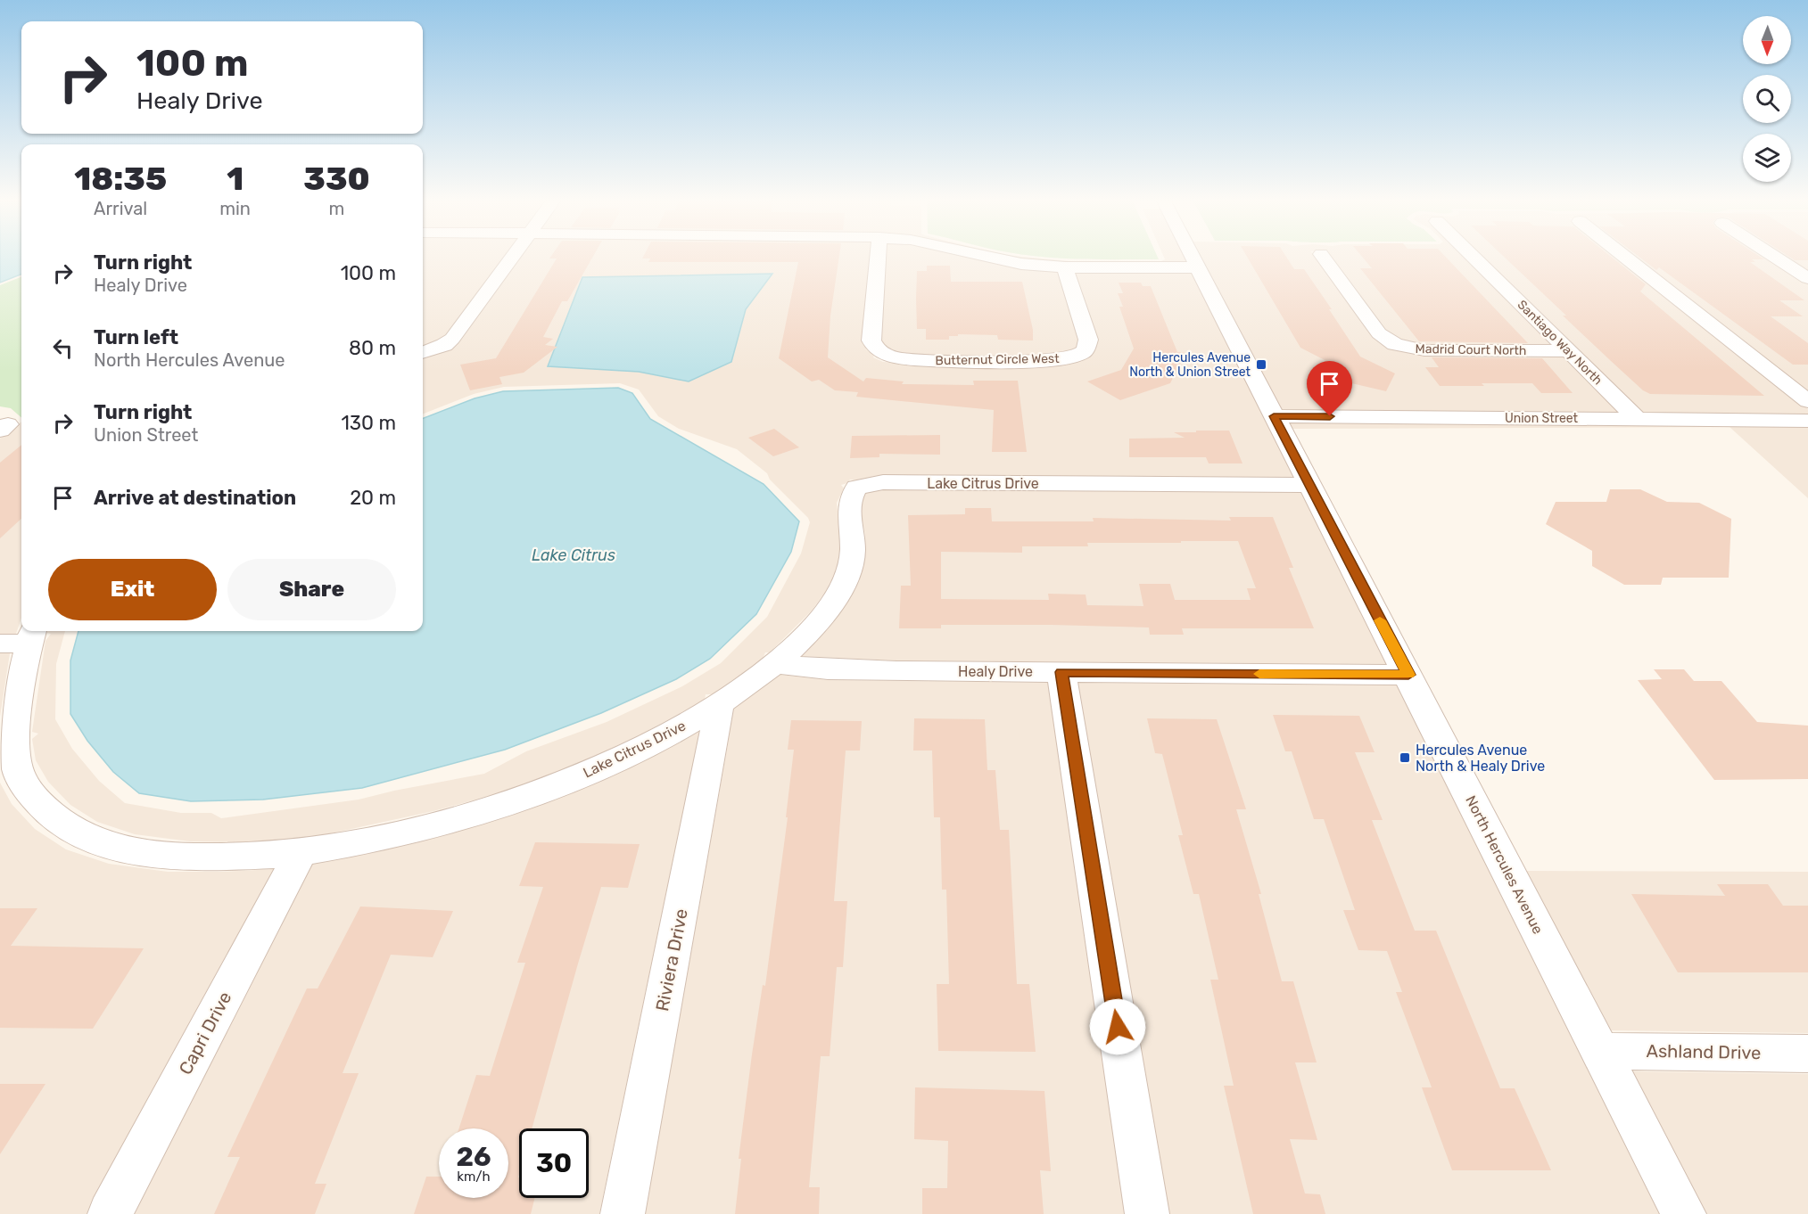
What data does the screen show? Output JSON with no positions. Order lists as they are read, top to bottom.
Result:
{
  "streets": {
    "street": [
      "Santiago Way North",
      "Madrid Court North",
      "Butternut Circle West",
      "Union Street",
      "Lake Citrus Drive",
      "Healy Drive",
      "North Hercules Avenue",
      "Riviera Drive",
      "Capri Drive",
      "Ashland Drive"
    ]
  },
  "crossings": [
    ["Santiago Way North", "Madrid Court North"],
    ["Santiago Way North", "Union Street"],
    ["Union Street", "North Hercules Avenue"],
    ["Lake Citrus Drive", "Healy Drive"],
    ["Lake Citrus Drive", "North Hercules Avenue"],
    ["Lake Citrus Drive", "Riviera Drive"],
    ["Lake Citrus Drive", "Capri Drive"],
    ["Healy Drive", "North Hercules Avenue"],
    ["North Hercules Avenue", "Ashland Drive"]
  ],
  "water": ["Lake Citrus"],
  "places": {
    "transit": ["Hercules Avenue North & Union Street", "Hercules Avenue North & Healy Drive"]
  },
  "north": "bottom",
  "page": {
    "turn": ["100 m", "Healy Drive"],
    "eta": [
      "18:35",
      "Arrival",
      "1",
      "min",
      "330",
      "m"
    ],
    "list": [
      {
        "name": "Turn right",
        "note": "Healy Drive",
        "value": "100 m"
      },
      {
        "name": "Turn left",
        "note": "North Hercules Avenue",
        "value": "80 m"
      },
      {
        "name": "Turn right",
        "note": "Union Street",
        "value": "130 m"
      },
      {
        "name": "Arrive at destination",
        "value": "20 m"
      }
    ],
    "buttons": ["Exit", "Share"],
    "speed": "26 km/h",
    "limit": "30"
  }
}
